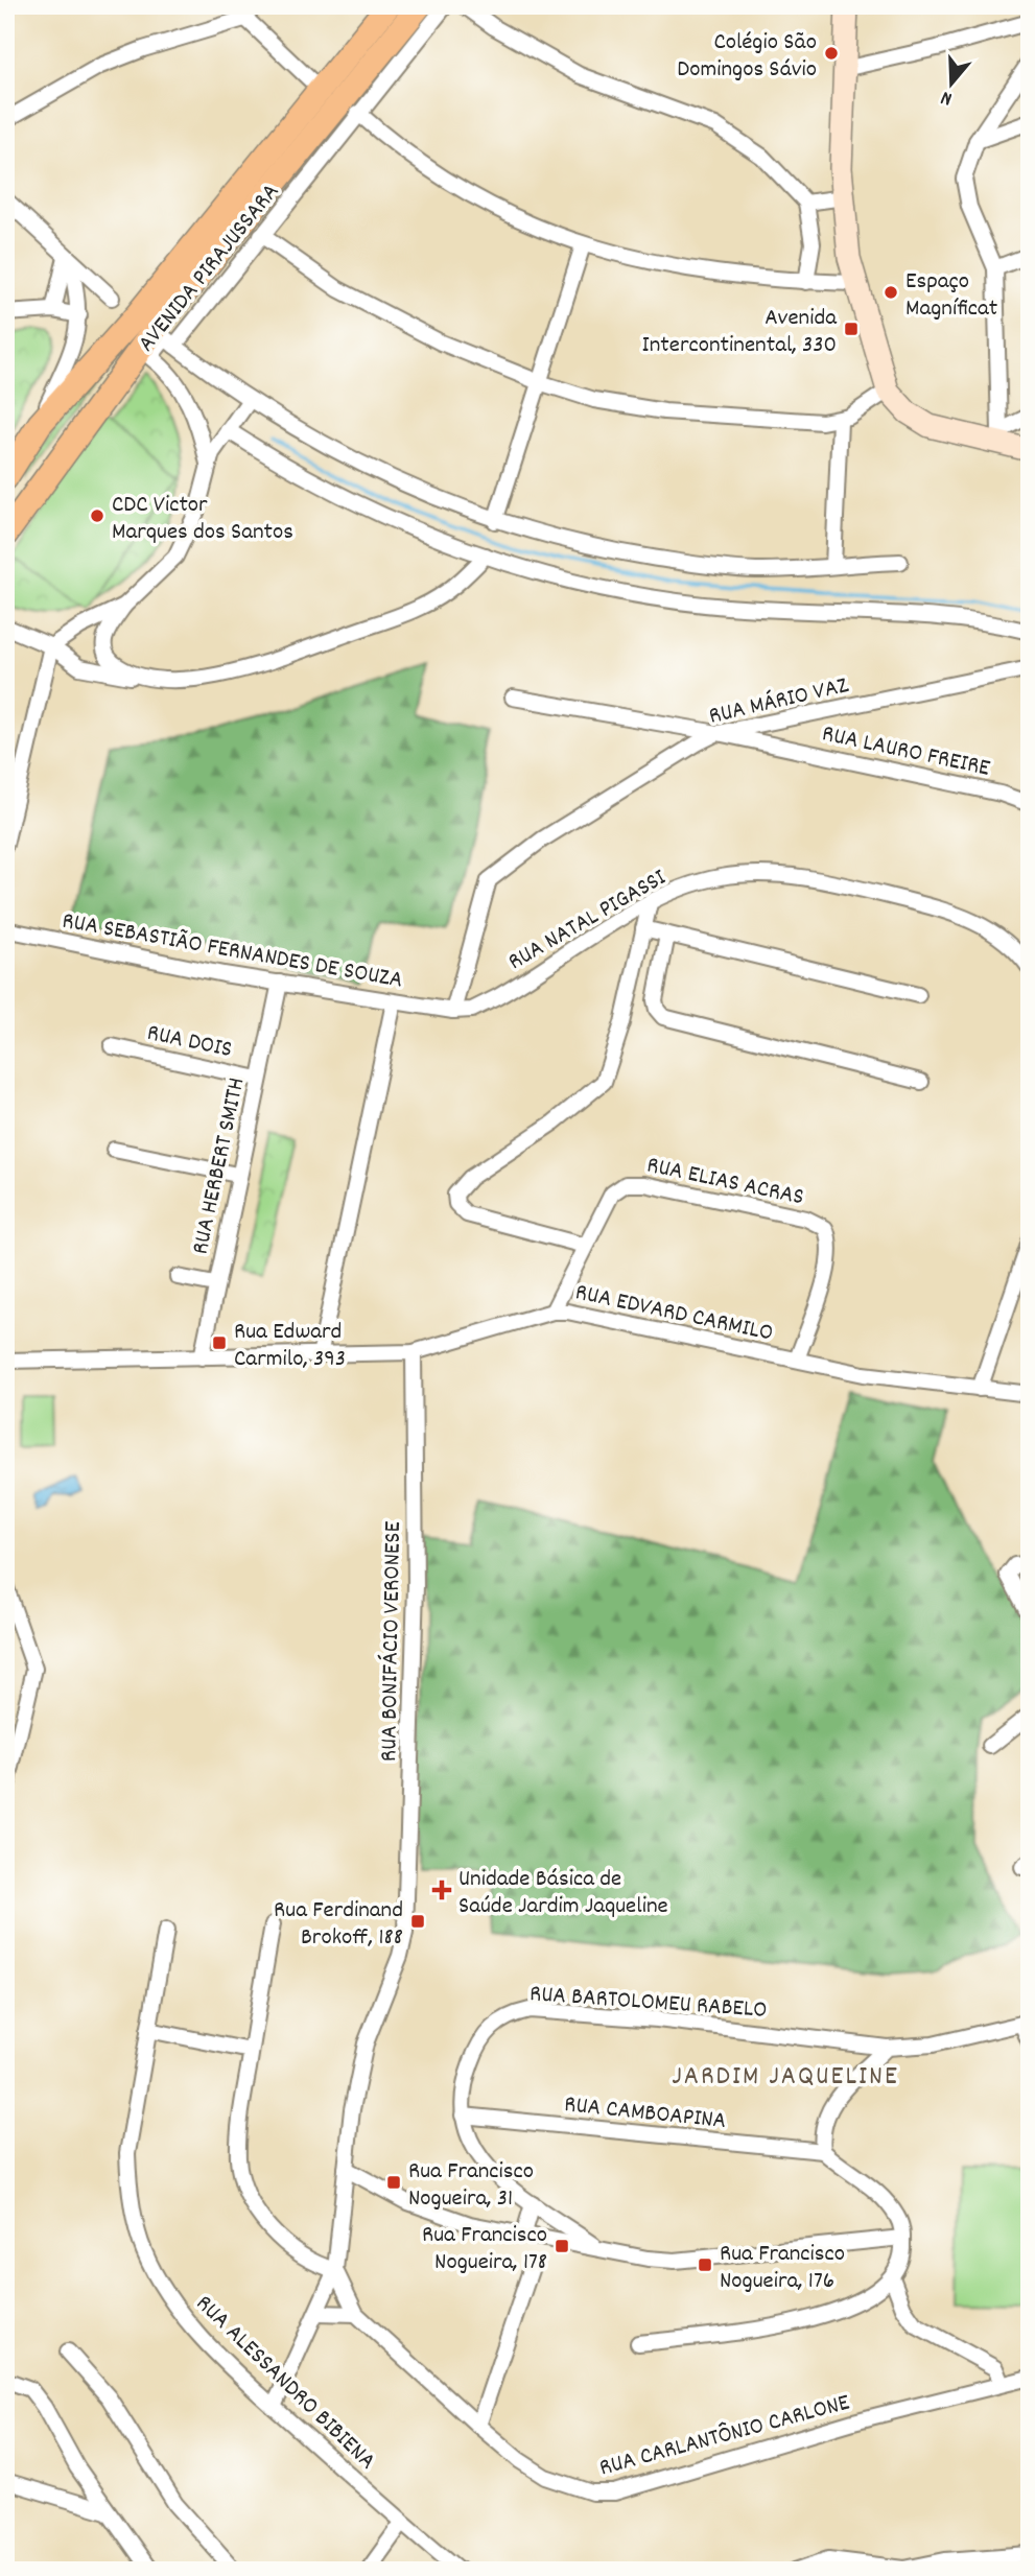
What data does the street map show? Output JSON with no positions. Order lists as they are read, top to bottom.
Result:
{
  "streets": {
    "main road": ["AVENIDA PIRAJUSSARA"],
    "street": [
      "RUA MÁRIO VAZ",
      "RUA LAURO FREIRE",
      "RUA NATAL PIGASSI",
      "RUA SEBASTIÃO FERNANDES DE SOUZA",
      "RUA DOIS",
      "RUA HERBERT SMITH",
      "RUA ELIAS ACRAS",
      "RUA EDVARD CARMILO",
      "RUA BONIFÁCIO VERONESE",
      "RUA BARTOLOMEU RABELO",
      "RUA CAMBOAPINA",
      "RUA ALESSANDRO BIBIENA",
      "RUA CARLANTÔNIO CARLONE"
    ]
  },
  "crossings": [
    ["RUA MÁRIO VAZ", "RUA LAURO FREIRE"],
    ["RUA MÁRIO VAZ", "RUA NATAL PIGASSI"],
    ["RUA MÁRIO VAZ", "RUA SEBASTIÃO FERNANDES DE SOUZA"],
    ["RUA NATAL PIGASSI", "RUA SEBASTIÃO FERNANDES DE SOUZA"],
    ["RUA SEBASTIÃO FERNANDES DE SOUZA", "RUA HERBERT SMITH"],
    ["RUA DOIS", "RUA HERBERT SMITH"],
    ["RUA HERBERT SMITH", "RUA EDVARD CARMILO"],
    ["RUA ELIAS ACRAS", "RUA EDVARD CARMILO"],
    ["RUA EDVARD CARMILO", "RUA BONIFÁCIO VERONESE"],
    ["RUA BONIFÁCIO VERONESE", "RUA CARLANTÔNIO CARLONE"],
    ["RUA BARTOLOMEU RABELO", "RUA CAMBOAPINA"]
  ],
  "districts": ["JARDIM JAQUELINE"],
  "places": {
    "other": ["Colégio São Domingos Sávio", "Espaço Magníficat", "CDC Victor Marques dos Santos"],
    "transit": [
      "Avenida Intercontinental, 330",
      "Rua Edward Carmilo, 393",
      "Rua Ferdinand Brokoff, 188",
      "Rua Francisco Nogueira, 31",
      "Rua Francisco Nogueira, 178",
      "Rua Francisco Nogueira, 176"
    ],
    "health": ["Unidade Básica de Saúde Jardim Jaqueline"]
  },
  "north": "bottom"
}
